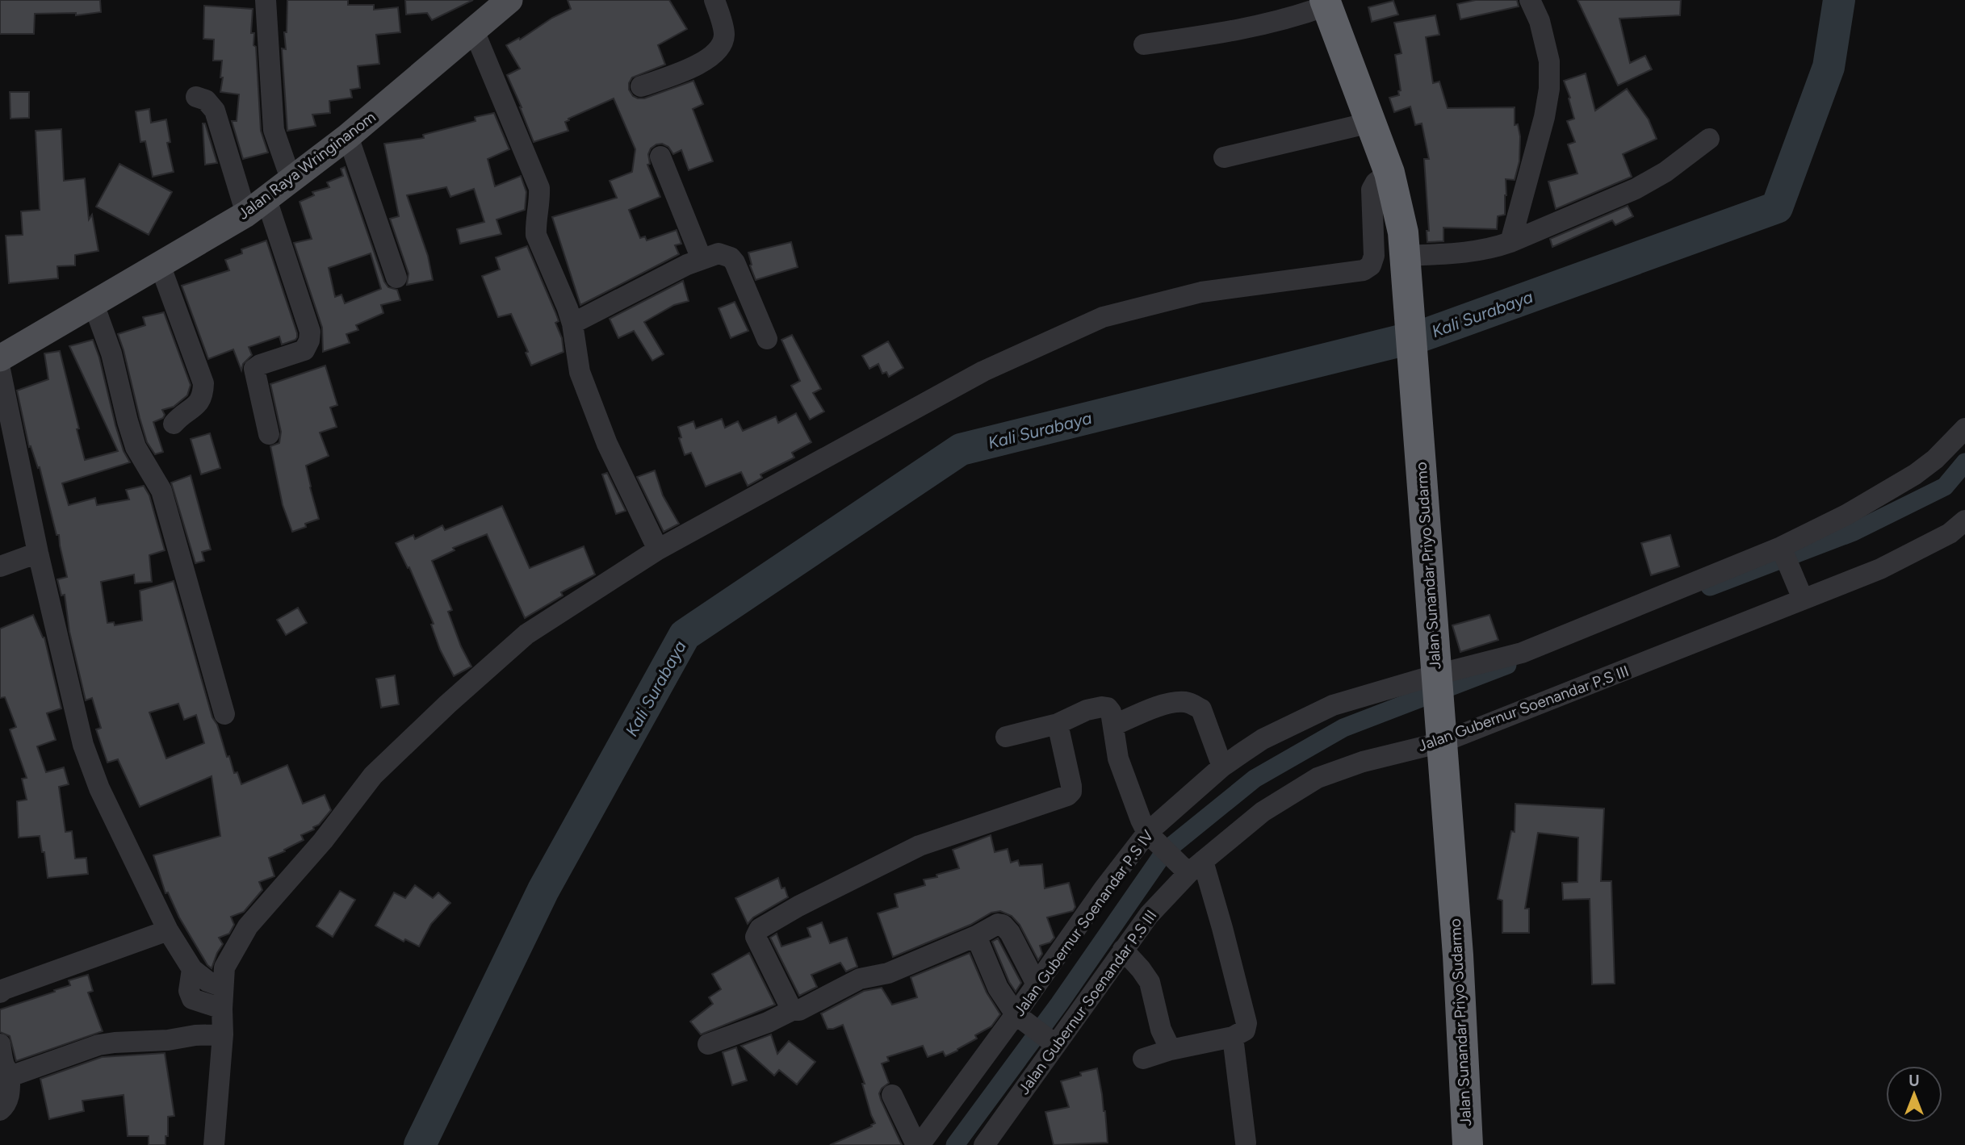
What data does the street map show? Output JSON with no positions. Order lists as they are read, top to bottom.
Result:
{
  "streets": {
    "highway": ["Jalan Sunandar Priyo Sudarmo"],
    "main road": ["Jalan Raya Wringinanom"],
    "street": ["Jalan Gubernur Soenandar P.S III", "Jalan Gubernur Soenandar P.S IV"]
  },
  "crossings": [
    ["Jalan Sunandar Priyo Sudarmo", "Jalan Gubernur Soenandar P.S III"],
    ["Jalan Sunandar Priyo Sudarmo", "Jalan Gubernur Soenandar P.S IV"]
  ],
  "water": ["Kali Surabaya"],
  "north": "top"
}
